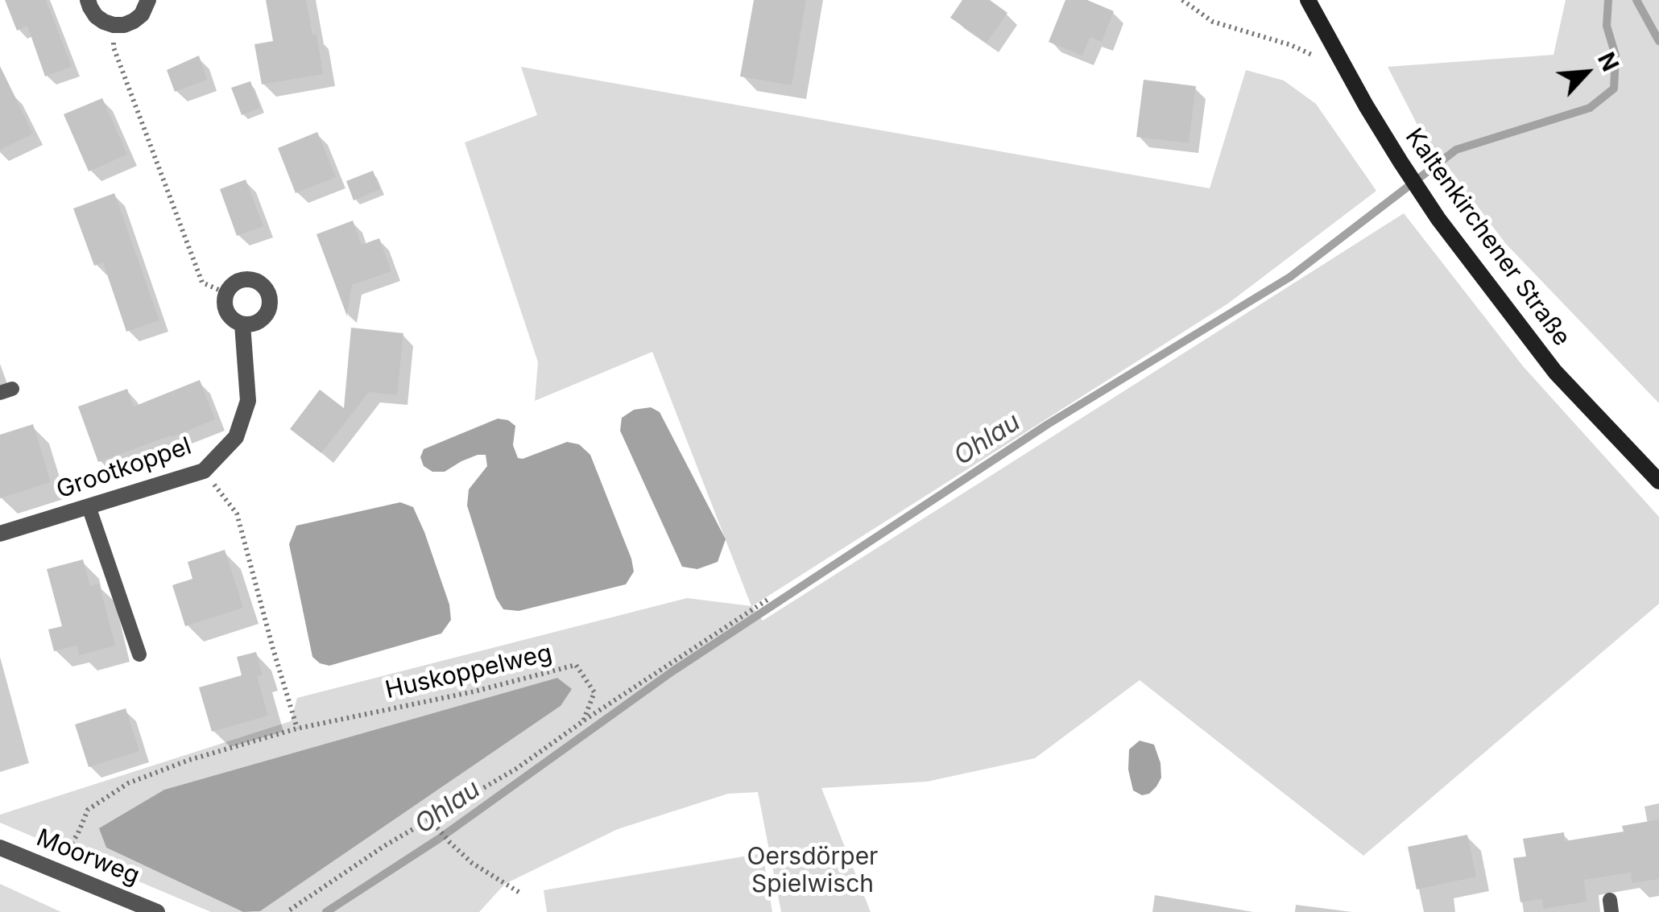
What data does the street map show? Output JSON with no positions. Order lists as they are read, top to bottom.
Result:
{
  "streets": {
    "main road": ["Kaltenkirchener Straße"],
    "street": ["Grootkoppel", "Moorweg"],
    "path": ["Huskoppelweg"]
  },
  "crossings": [
    ["Huskoppelweg", "Moorweg"]
  ],
  "water": ["Ohlau"],
  "parks": ["Oersdörper Spielwisch"],
  "north": "top right"
}
